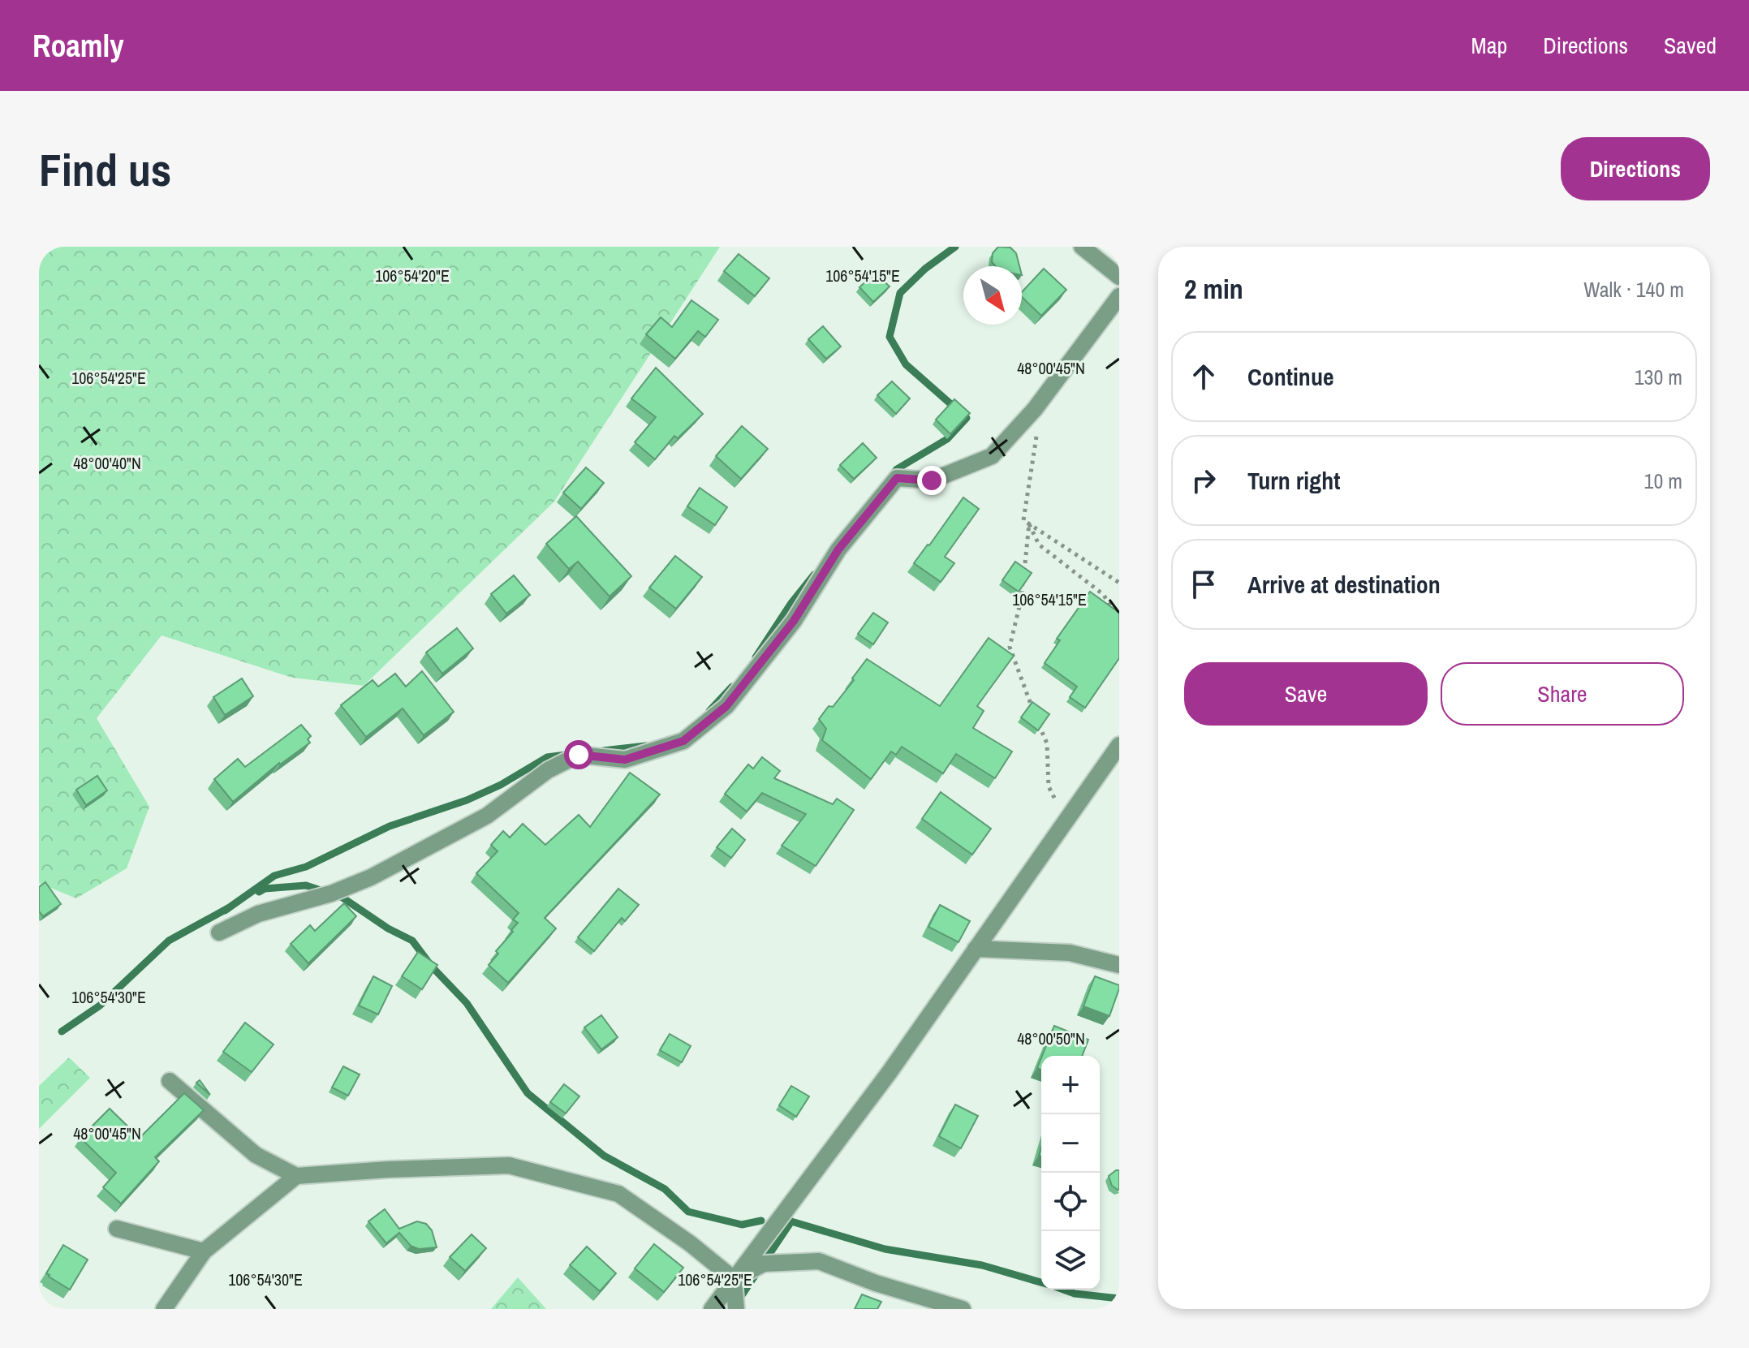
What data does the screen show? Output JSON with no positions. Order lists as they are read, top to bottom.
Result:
{
  "north": "bottom right",
  "page": {
    "header": "Roamly",
    "nav": ["Map", "Directions", "Saved"],
    "buttons": [
      "Directions",
      ["Save", "Share"]
    ],
    "title": "Find us",
    "heading": ["2 min", "Walk · 140 m"],
    "list": [
      ["Continue", "130 m"],
      ["Turn right", "10 m"],
      "Arrive at destination"
    ],
    "map_buttons": ["+", "−"]
  },
  "coordinates": [
    "106°54'20\"E",
    "106°54'15\"E",
    "48°00'45\"N",
    "106°54'25\"E",
    "48°00'40\"N",
    "106°54'30\"E",
    "48°00'50\"N"
  ]
}
